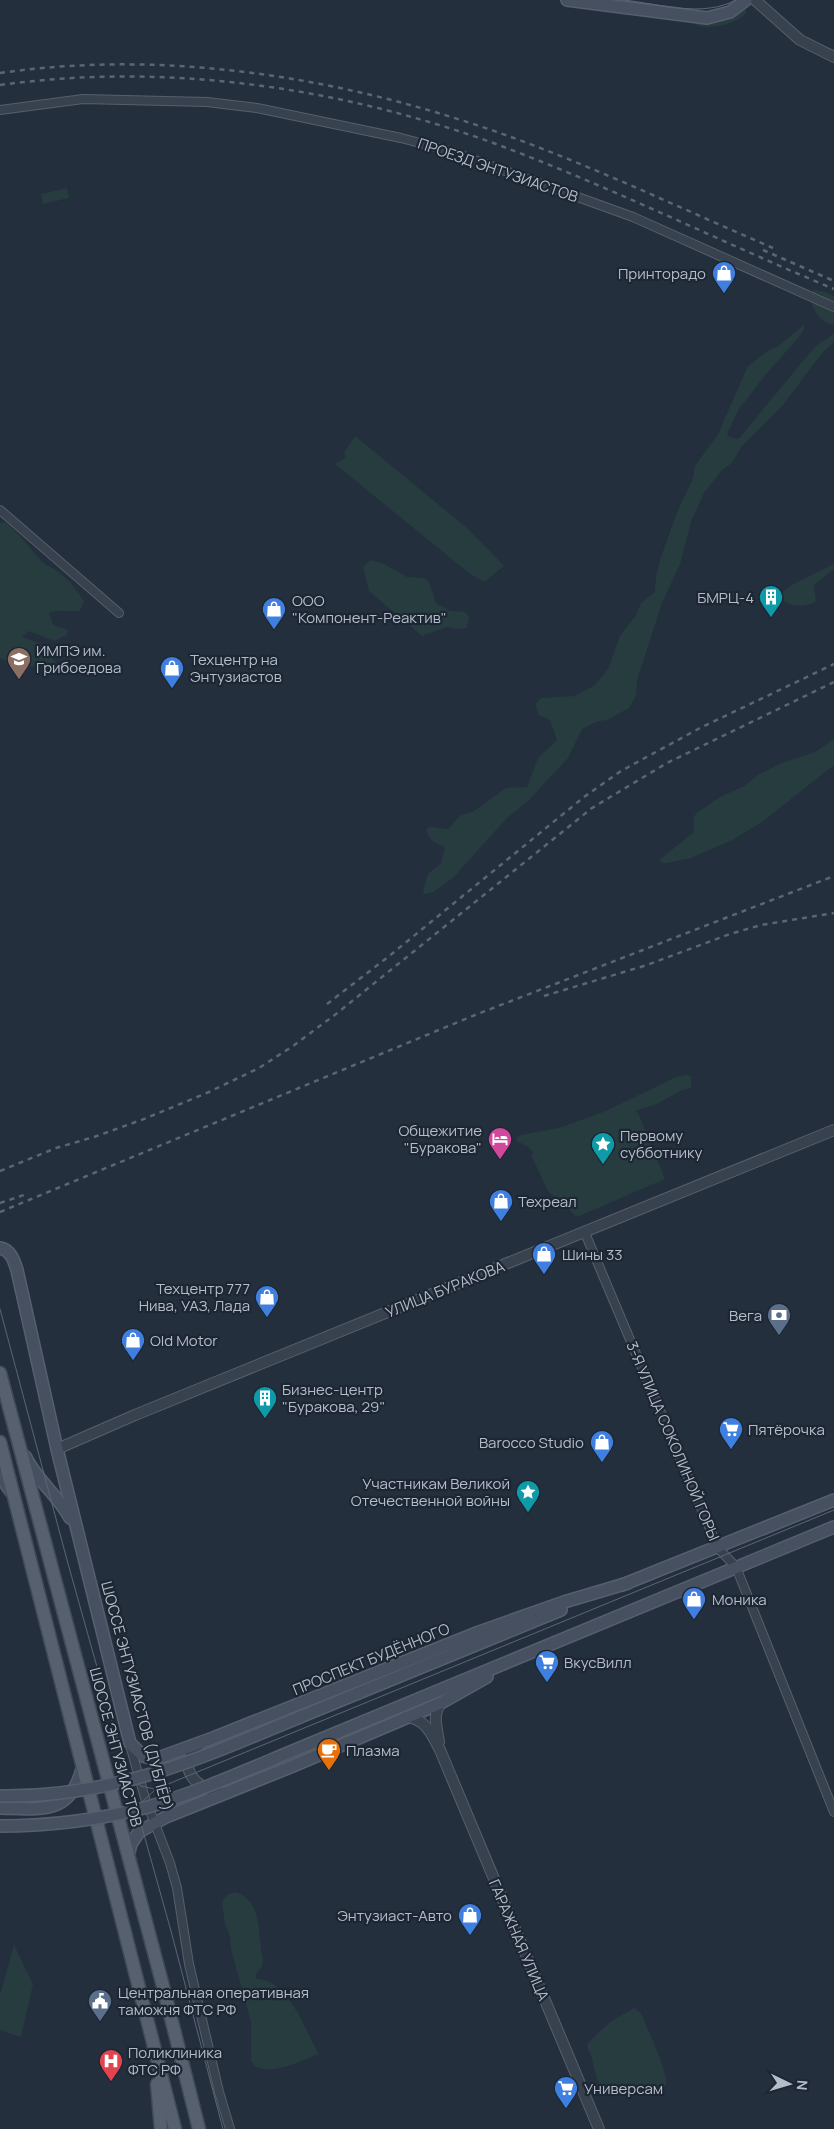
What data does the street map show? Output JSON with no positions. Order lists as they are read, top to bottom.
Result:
{
  "streets": {
    "main road": ["ПРОСПЕКТ БУДЁННОГО", "ШОССЕ ЭНТУЗИАСТОВ (ДУБЛЁР)", "ШОССЕ ЭНТУЗИАСТОВ"],
    "street": [
      "ПРОЕЗД ЭНТУЗИАСТОВ",
      "УЛИЦА БУРАКОВА",
      "3-Я УЛИЦА СОКОЛИНОЙ ГОРЫ",
      "ГАРАЖНАЯ УЛИЦА"
    ]
  },
  "crossings": [
    ["УЛИЦА БУРАКОВА", "3-Я УЛИЦА СОКОЛИНОЙ ГОРЫ"],
    ["УЛИЦА БУРАКОВА", "ШОССЕ ЭНТУЗИАСТОВ (ДУБЛЁР)"],
    ["3-Я УЛИЦА СОКОЛИНОЙ ГОРЫ", "ПРОСПЕКТ БУДЁННОГО"],
    ["ПРОСПЕКТ БУДЁННОГО", "ШОССЕ ЭНТУЗИАСТОВ (ДУБЛЁР)"]
  ],
  "places": {
    "shop": [
      "Принторадо",
      "ООО \"Компонент-Реактив\"",
      "Техцентр на Энтузиастов",
      "Техреал",
      "Шины 33",
      "Техцентр 777 Нива, УАЗ, Лада",
      "Old Motor",
      "Barocco Studio",
      "Моника",
      "Энтузиаст-Авто"
    ],
    "building": ["БМРЦ-4", "Бизнес-центр \"Буракова, 29\""],
    "school or university": ["ИМПЭ им. Грибоедова"],
    "hotel": ["Общежитие \"Буракова\""],
    "place": ["Первому субботнику", "Участникам Великой Отечественной войны"],
    "bank": ["Вега"],
    "supermarket": ["Пятёрочка", "ВкусВилл", "Универсам"],
    "cafe": ["Плазма"],
    "public building": ["Центральная оперативная таможня ФТС РФ"],
    "hospital": ["Поликлиника ФТС РФ"]
  },
  "north": "right"
}
